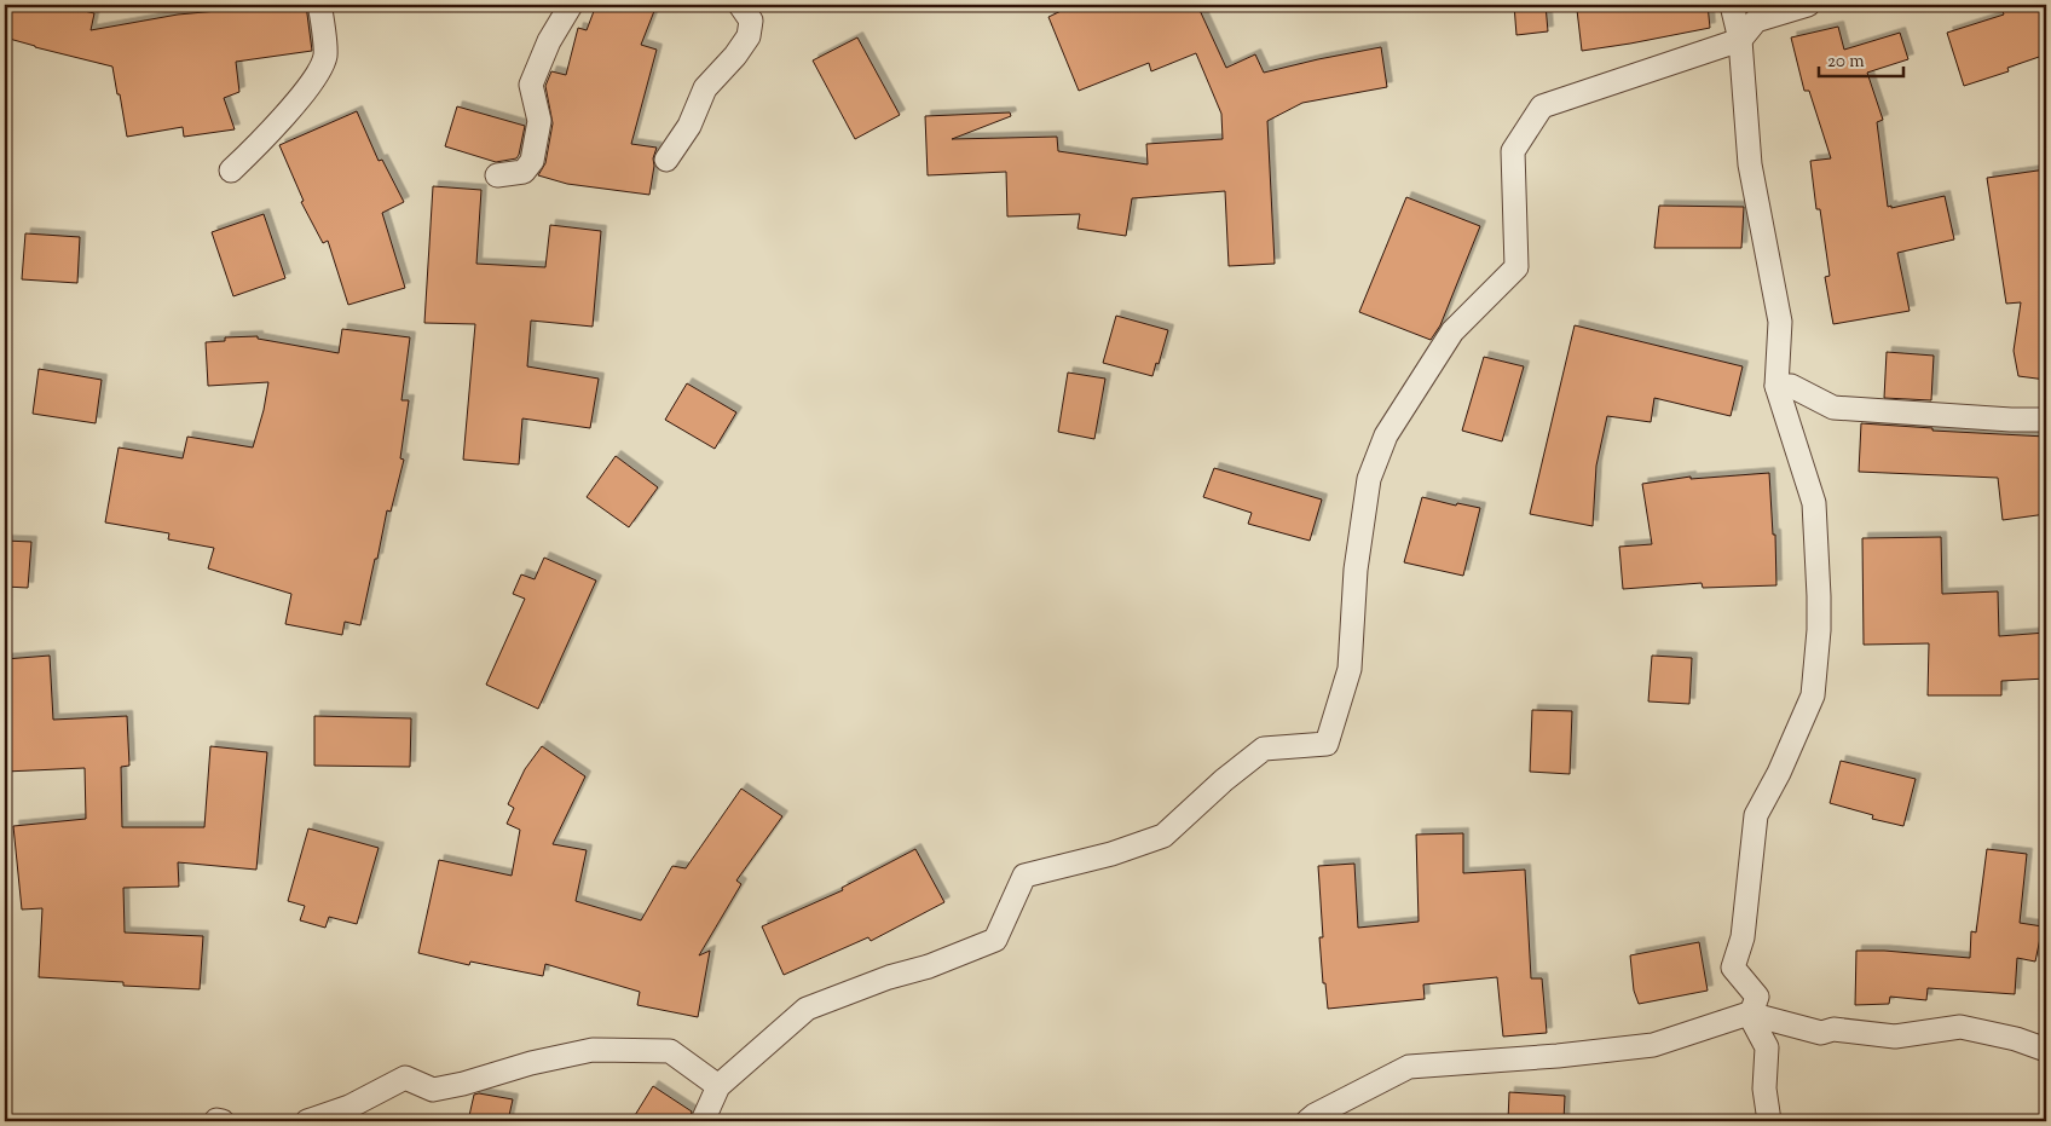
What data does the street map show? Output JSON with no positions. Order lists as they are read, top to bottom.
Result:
{
  "scale_bar": "20 m"
}
